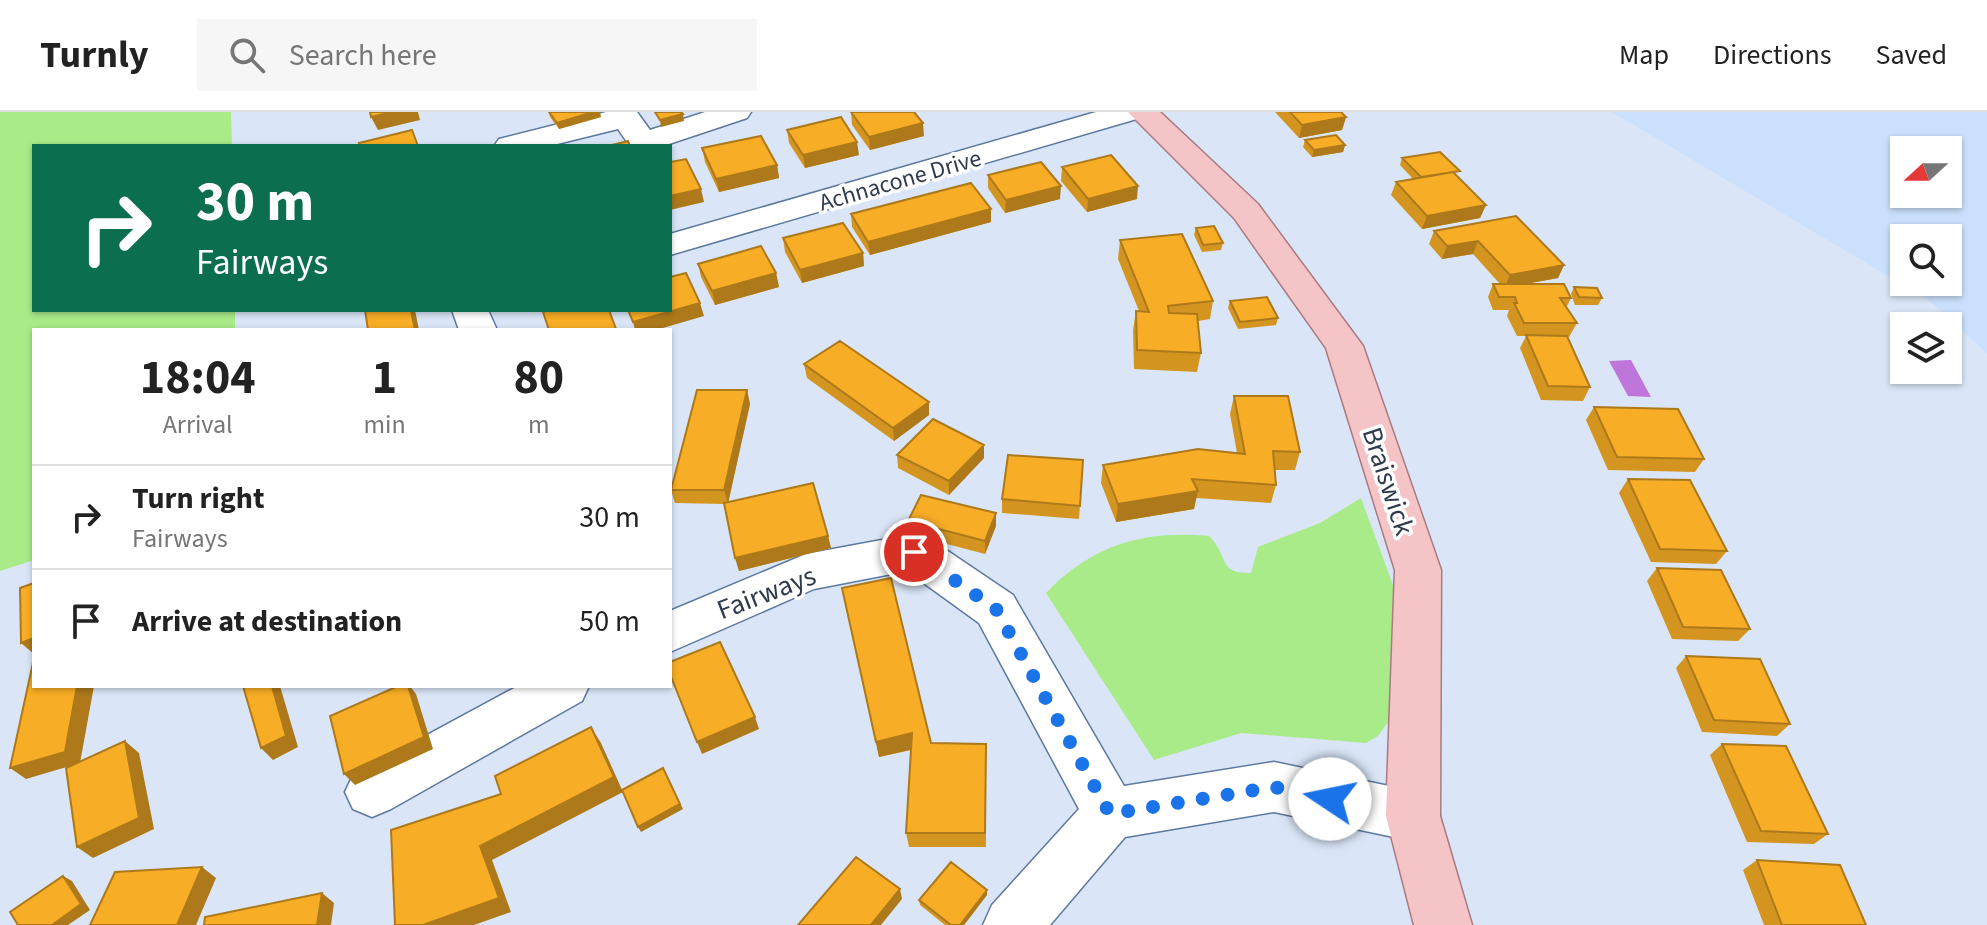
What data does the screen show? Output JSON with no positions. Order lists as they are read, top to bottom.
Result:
{
  "streets": {
    "main road": ["Braiswick"],
    "street": ["Achnacone Drive", "Fairways"]
  },
  "north": "left",
  "page": {
    "header": "Turnly",
    "search": "Search here",
    "nav": ["Map", "Directions", "Saved"],
    "turn": ["30 m", "Fairways"],
    "eta": [
      "18:04",
      "Arrival",
      "1",
      "min",
      "80",
      "m"
    ],
    "list": [
      {
        "name": "Turn right",
        "note": "Fairways",
        "value": "30 m"
      },
      {
        "name": "Arrive at destination",
        "value": "50 m"
      }
    ]
  }
}
